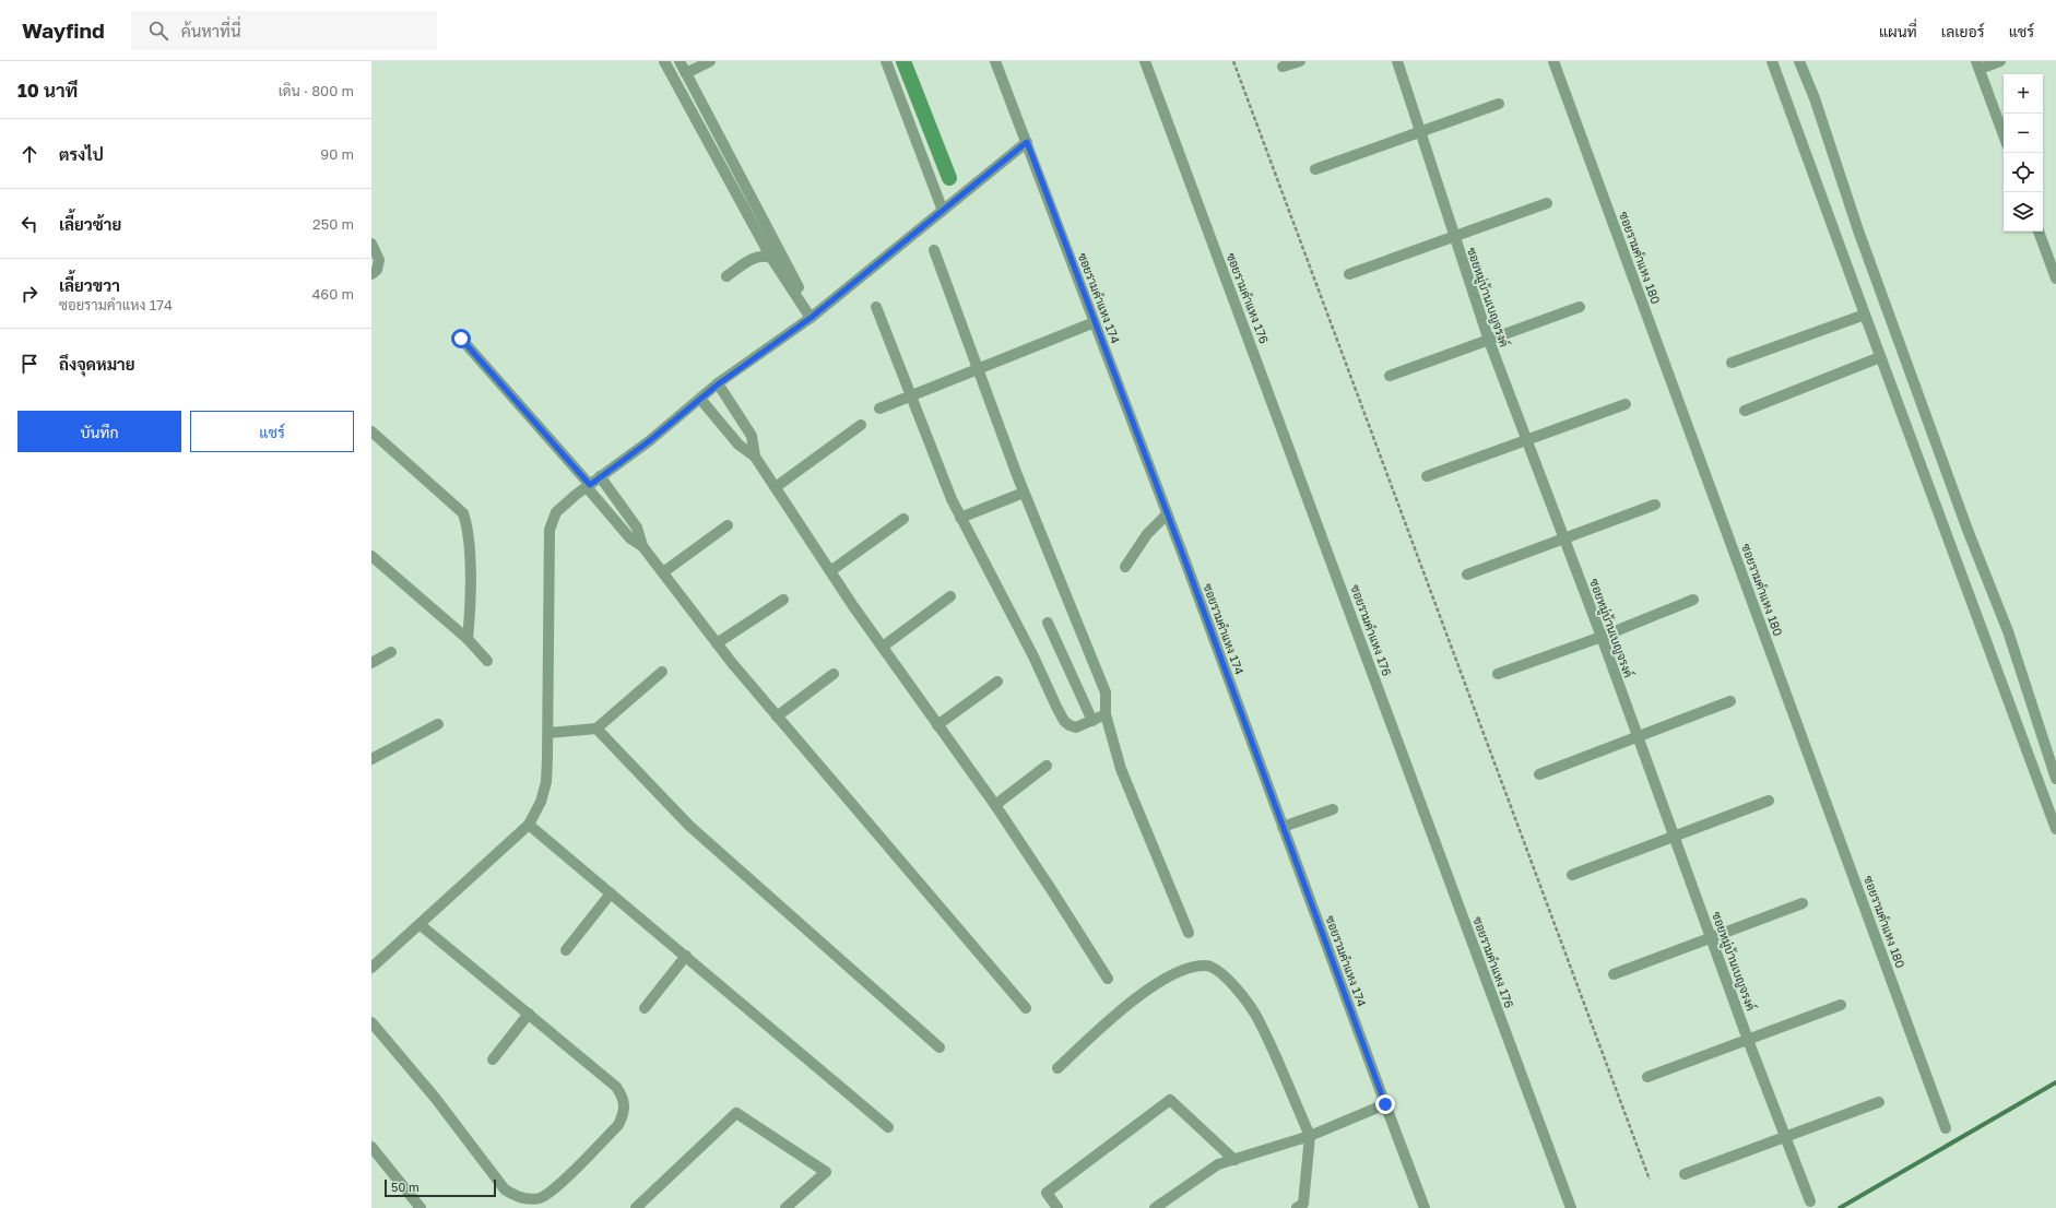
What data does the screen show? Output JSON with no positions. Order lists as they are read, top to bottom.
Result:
{
  "streets": {
    "street": [
      "ซอยรามคำแหง 180",
      "ซอยหมู่บ้านเบญจรงค์",
      "ซอยรามคำแหง 174",
      "ซอยรามคำแหง 176"
    ]
  },
  "scale_bar": "50 m",
  "page": {
    "header": "Wayfind",
    "search": "ค้นหาที่นี่",
    "nav": ["แผนที่", "เลเยอร์", "แชร์"],
    "heading": ["10 นาที", "เดิน · 800 m"],
    "map_buttons": ["+", "−"],
    "list": [
      ["ตรงไป", "90 m"],
      ["เลี้ยวซ้าย", "250 m"],
      ["เลี้ยวขวา", "ซอยรามคำแหง 174", "460 m"],
      "ถึงจุดหมาย"
    ],
    "buttons": ["บันทึก", "แชร์"],
    "scale": "50 m"
  }
}
